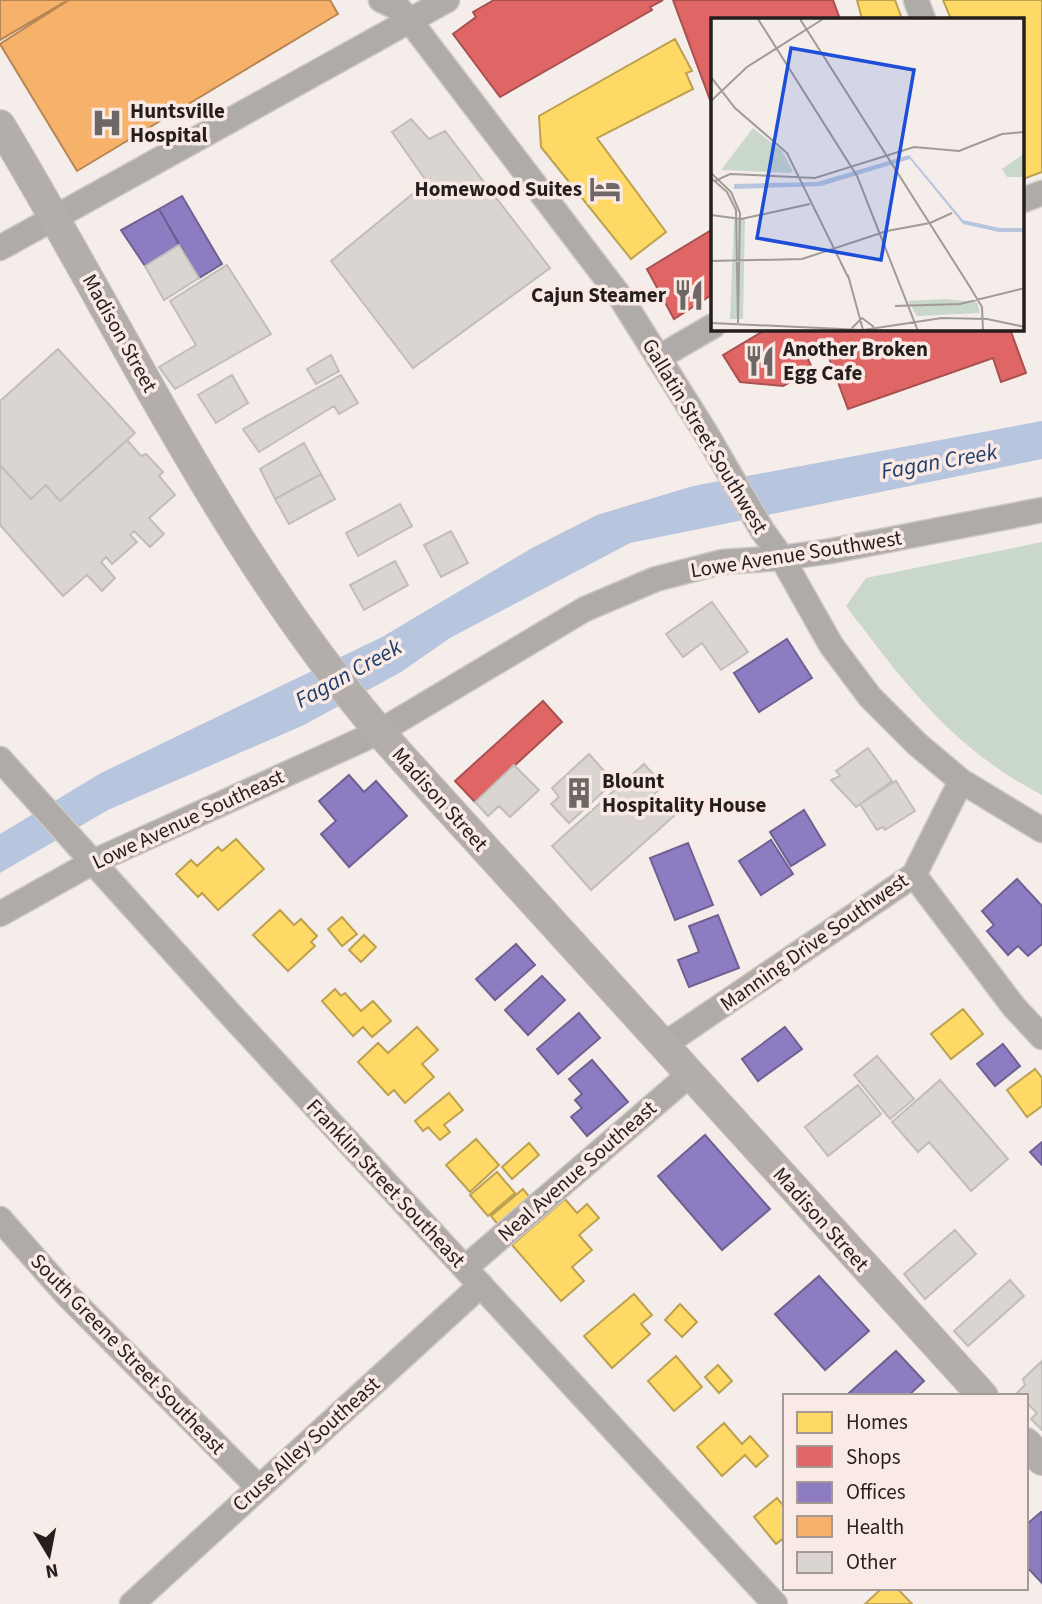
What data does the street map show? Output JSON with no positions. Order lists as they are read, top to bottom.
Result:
{
  "streets": {
    "main road": ["Madison Street"],
    "street": [
      "Gallatin Street Southwest",
      "Lowe Avenue Southwest",
      "Lowe Avenue Southeast",
      "Manning Drive Southwest",
      "Neal Avenue Southeast",
      "Franklin Street Southeast",
      "South Greene Street Southeast",
      "Cruse Alley Southeast"
    ]
  },
  "crossings": [
    ["Madison Street", "Lowe Avenue Southwest"],
    ["Madison Street", "Lowe Avenue Southeast"],
    ["Madison Street", "Manning Drive Southwest"],
    ["Madison Street", "Neal Avenue Southeast"],
    ["Gallatin Street Southwest", "Lowe Avenue Southwest"],
    ["Gallatin Street Southwest", "Manning Drive Southwest"],
    ["Lowe Avenue Southwest", "Lowe Avenue Southeast"],
    ["Lowe Avenue Southeast", "Franklin Street Southeast"],
    ["Neal Avenue Southeast", "Franklin Street Southeast"],
    ["Neal Avenue Southeast", "Cruse Alley Southeast"],
    ["Franklin Street Southeast", "Cruse Alley Southeast"],
    ["South Greene Street Southeast", "Cruse Alley Southeast"]
  ],
  "water": ["Fagan Creek"],
  "places": {
    "hospital": ["Huntsville Hospital"],
    "hotel": ["Homewood Suites"],
    "restaurant": ["Cajun Steamer", "Another Broken Egg Cafe"],
    "building": ["Blount Hospitality House"]
  },
  "legend": [
    "Homes",
    "Shops",
    "Offices",
    "Health",
    "Other"
  ],
  "north": "bottom"
}
